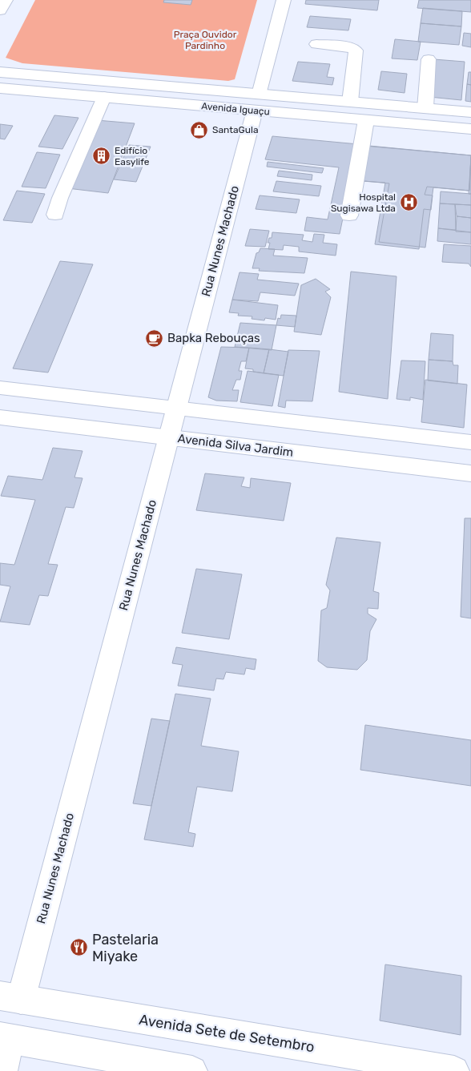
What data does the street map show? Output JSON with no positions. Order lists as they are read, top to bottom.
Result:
{
  "streets": {
    "main road": [
      "Avenida Iguaçu",
      "Rua Nunes Machado",
      "Avenida Silva Jardim",
      "Avenida Sete de Setembro"
    ]
  },
  "crossings": [
    ["Avenida Iguaçu", "Rua Nunes Machado"],
    ["Rua Nunes Machado", "Avenida Silva Jardim"],
    ["Rua Nunes Machado", "Avenida Sete de Setembro"]
  ],
  "parks": ["Praça Ouvidor Pardinho"],
  "places": {
    "shop": ["SantaGula"],
    "building": ["Edifício Easylife"],
    "hospital": ["Hospital Sugisawa Ltda"],
    "cafe": ["Bapka Rebouças"],
    "restaurant": ["Pastelaria Miyake"]
  }
}
